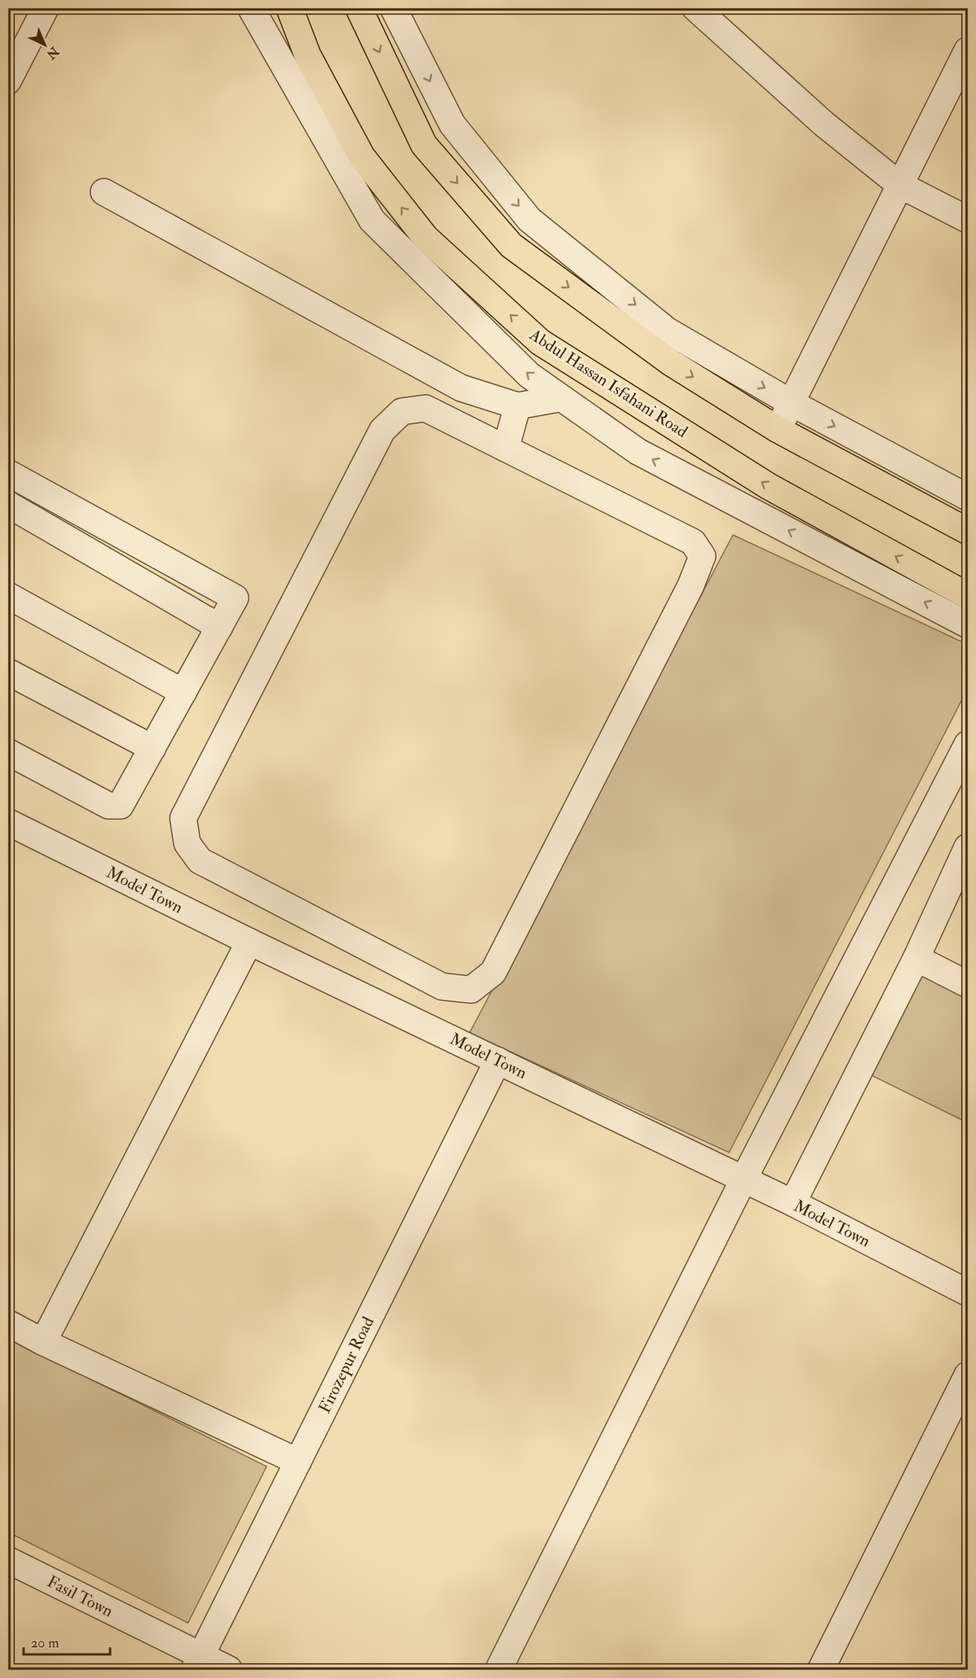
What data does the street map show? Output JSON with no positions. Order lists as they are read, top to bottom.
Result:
{
  "streets": {
    "main road": ["Abdul Hassan Isfahani Road"],
    "street": ["Model Town", "Firozepur Road", "Fasil Town"]
  },
  "crossings": [
    ["Model Town", "Firozepur Road"],
    ["Firozepur Road", "Fasil Town"]
  ],
  "scale_bar": "20 m",
  "north": "bottom right"
}
